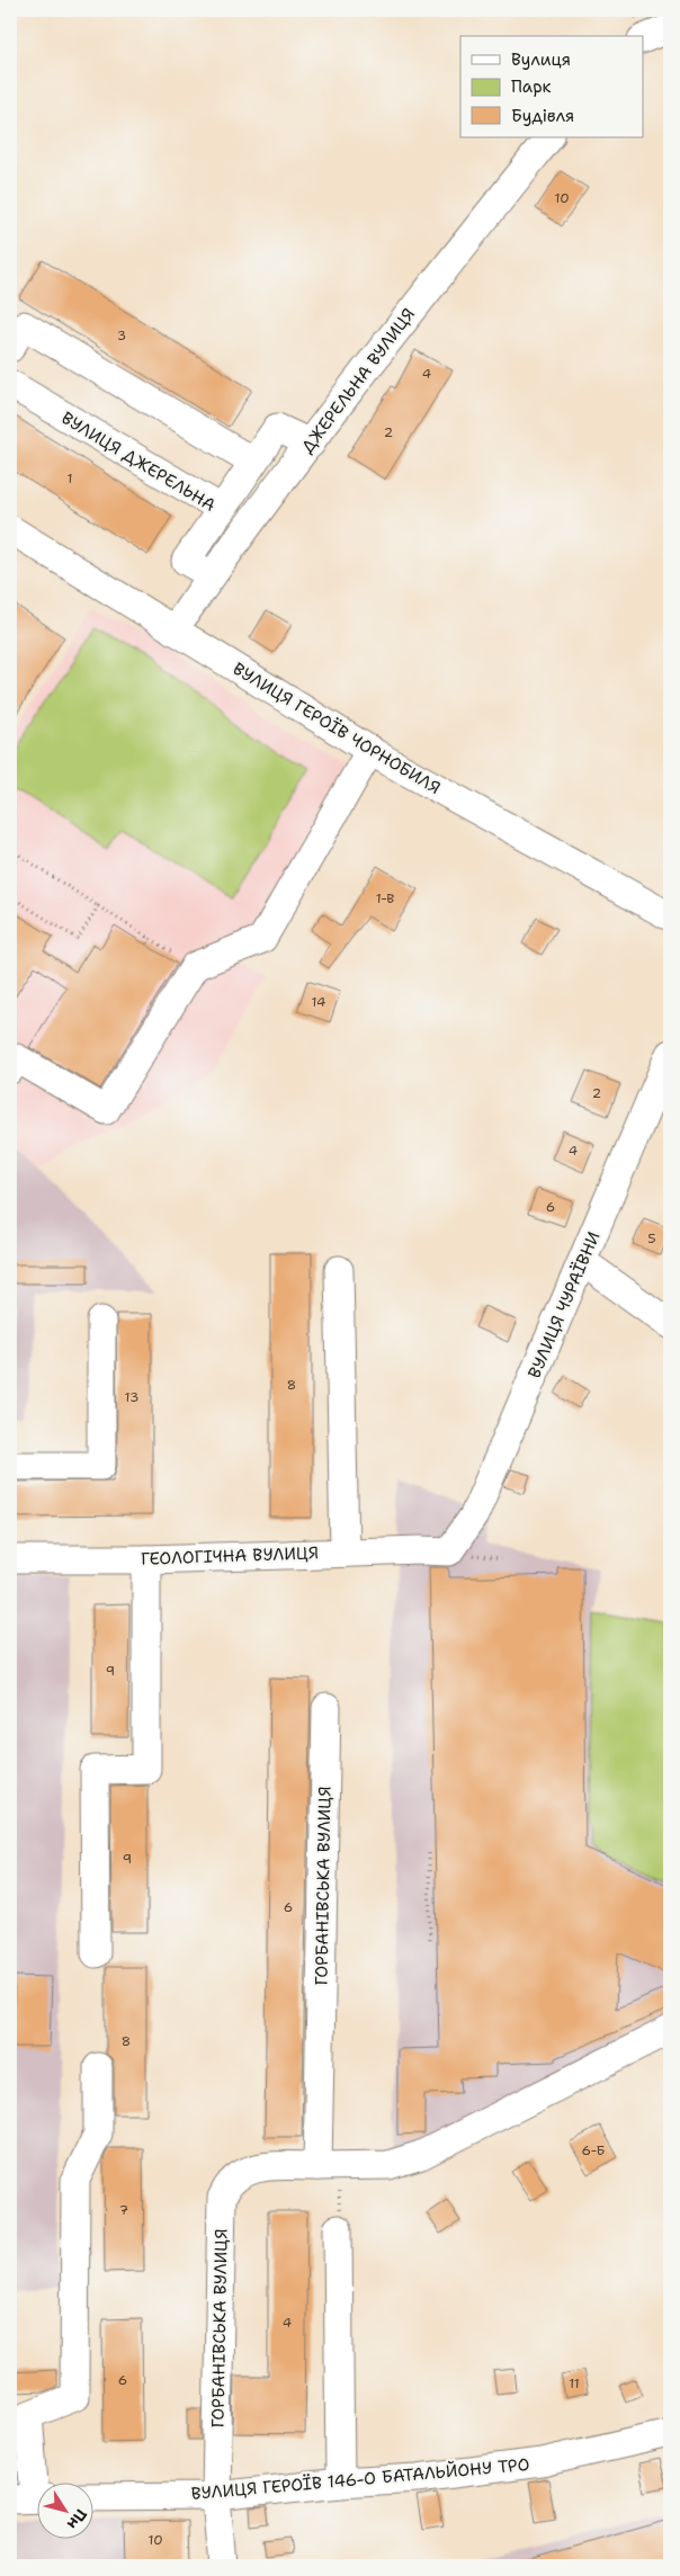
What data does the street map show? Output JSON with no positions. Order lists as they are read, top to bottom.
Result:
{
  "streets": {
    "street": [
      "ДЖЕРЕЛЬНА ВУЛИЦЯ",
      "ВУЛИЦЯ ДЖЕРЕЛЬНА",
      "ВУЛИЦЯ ГЕРОЇВ ЧОРНОБИЛЯ",
      "ВУЛИЦЯ ЧУРАЇВНИ",
      "ГЕОЛОГІЧНА ВУЛИЦЯ",
      "ГОРБАНІВСЬКА ВУЛИЦЯ",
      "ВУЛИЦЯ ГЕРОЇВ 146-О БАТАЛЬЙОНУ ТРО"
    ]
  },
  "crossings": [
    ["ДЖЕРЕЛЬНА ВУЛИЦЯ", "ВУЛИЦЯ ДЖЕРЕЛЬНА"],
    ["ДЖЕРЕЛЬНА ВУЛИЦЯ", "ВУЛИЦЯ ГЕРОЇВ ЧОРНОБИЛЯ"],
    ["ВУЛИЦЯ ЧУРАЇВНИ", "ГЕОЛОГІЧНА ВУЛИЦЯ"],
    ["ГОРБАНІВСЬКА ВУЛИЦЯ", "ВУЛИЦЯ ГЕРОЇВ 146-О БАТАЛЬЙОНУ ТРО"]
  ],
  "house_numbers": [
    "10",
    "3",
    "4",
    "2",
    "1",
    "1-В",
    "14",
    "2",
    "4",
    "6",
    "5",
    "8",
    "13",
    "9",
    "9",
    "6",
    "8",
    "6-Б",
    "7",
    "4",
    "6",
    "11",
    "10"
  ],
  "legend": ["Вулиця", "Парк", "Будівля"],
  "north": "bottom right"
}
